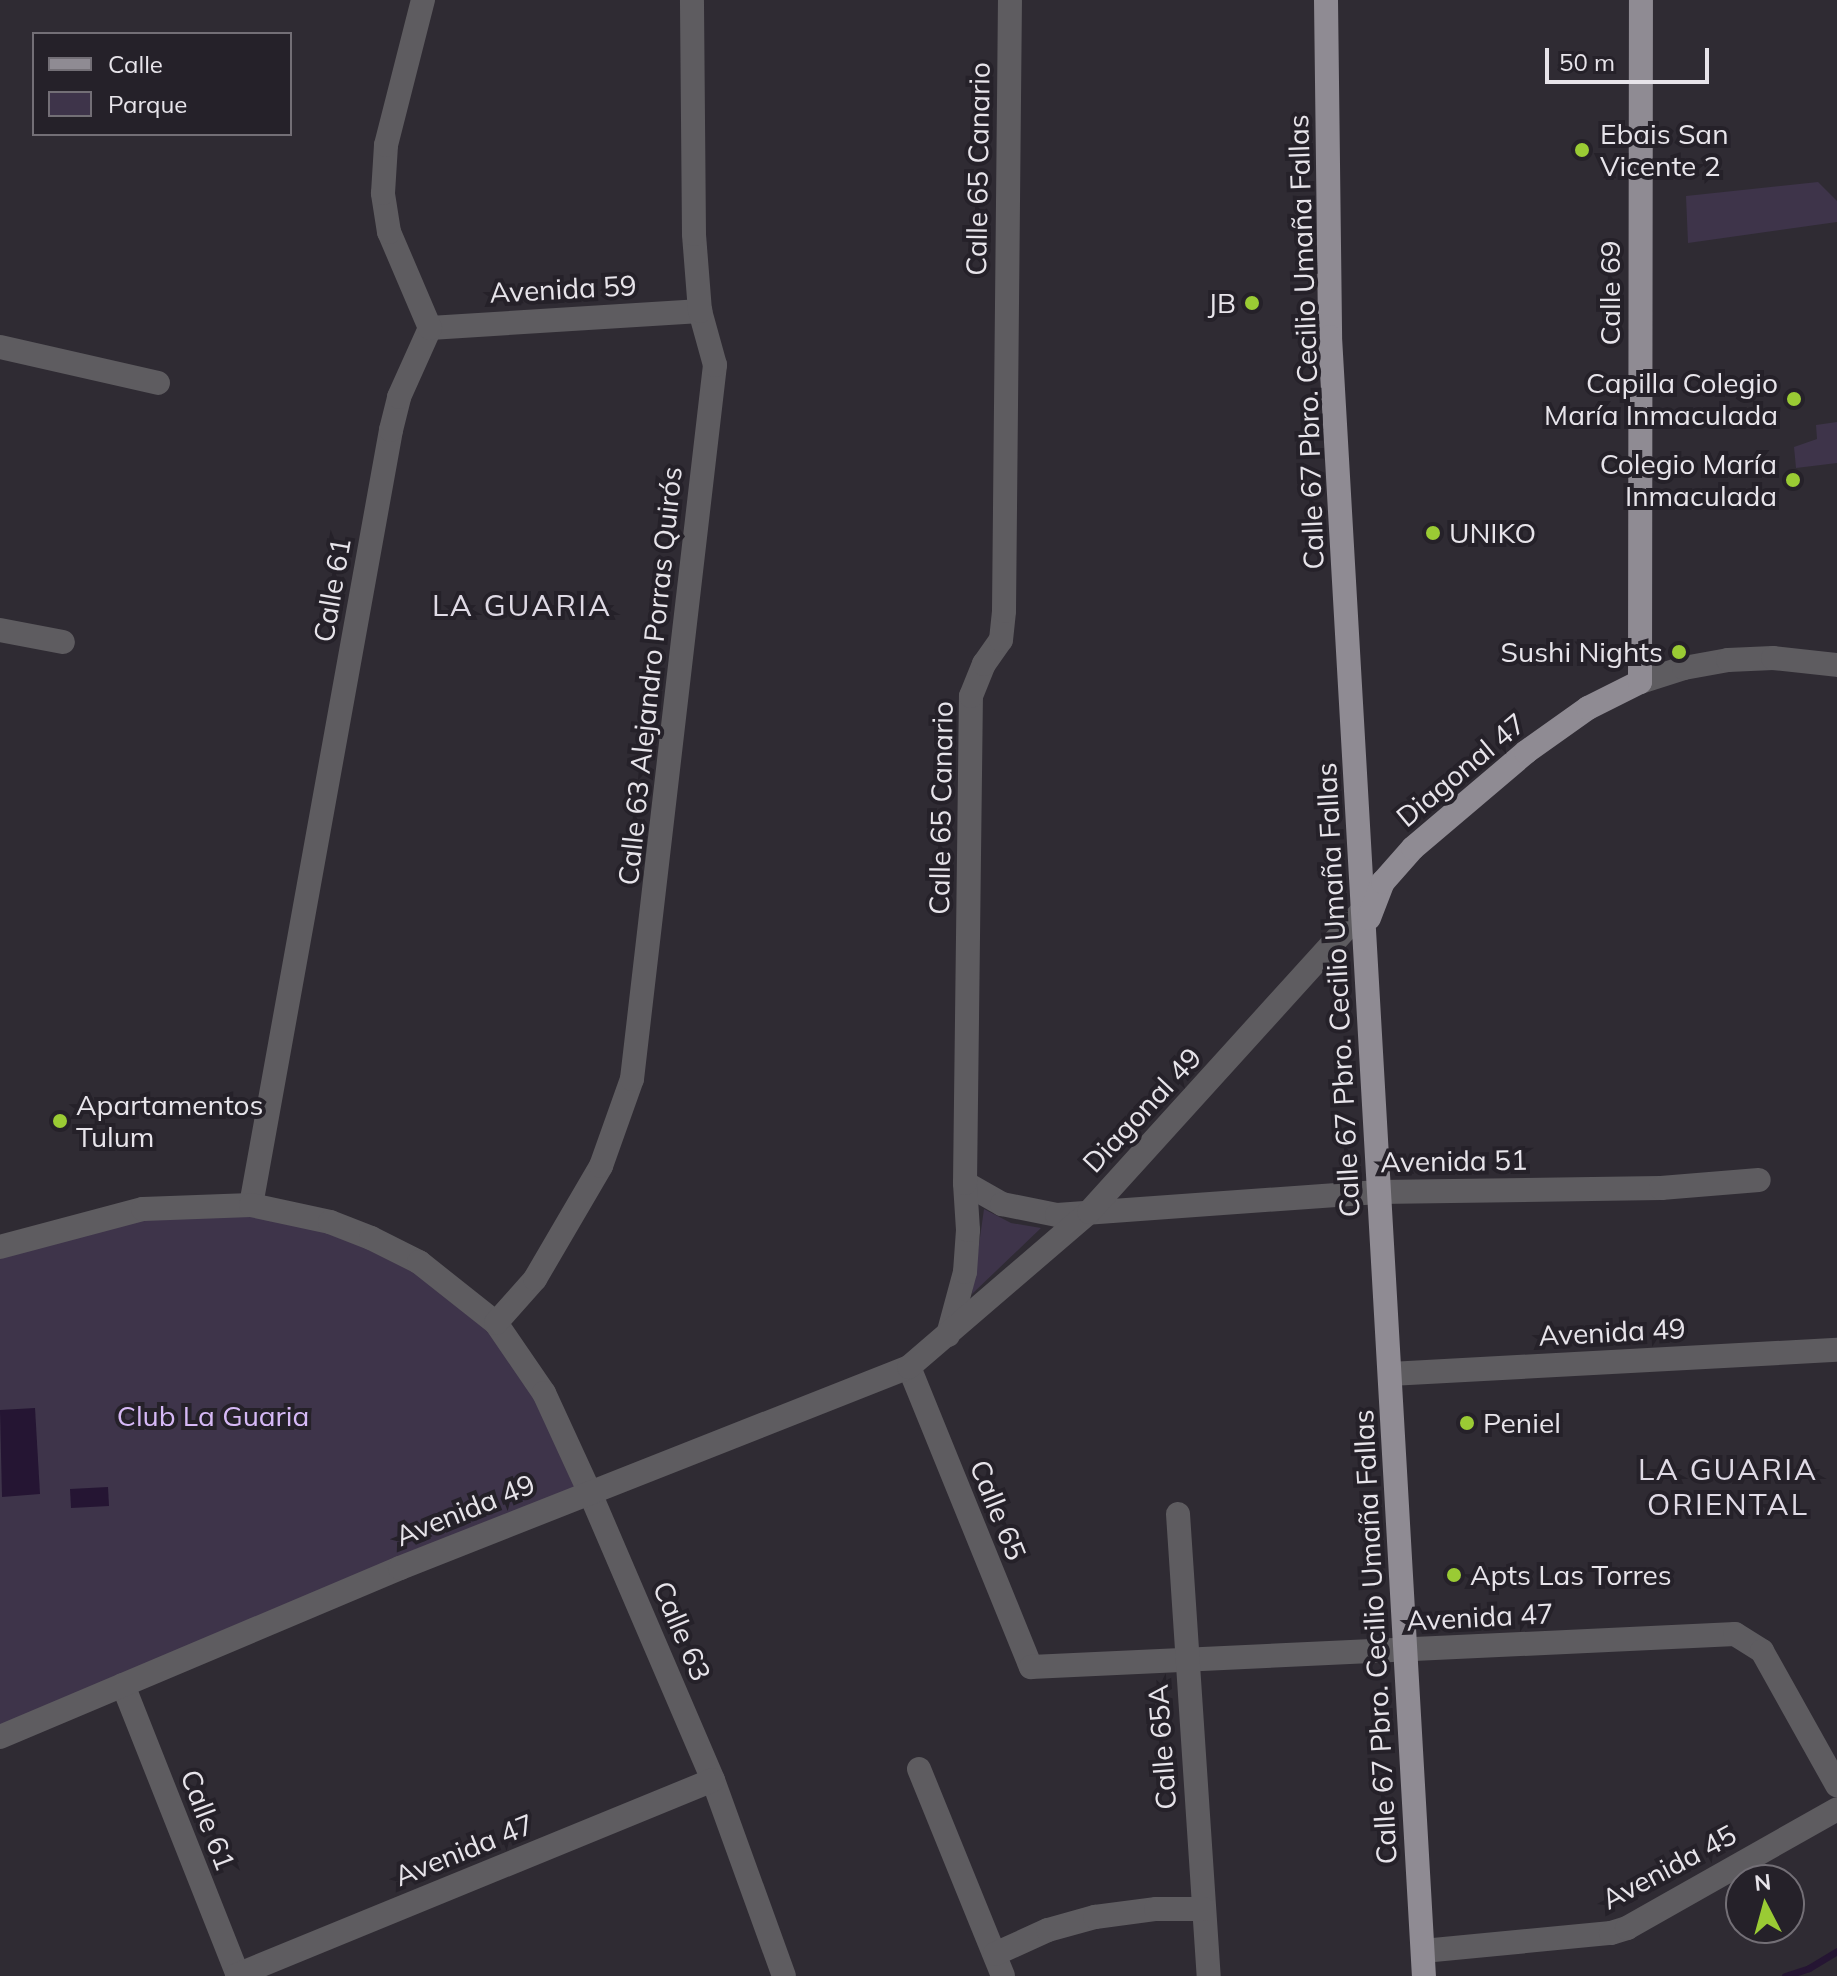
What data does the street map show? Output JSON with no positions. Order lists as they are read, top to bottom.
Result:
{
  "streets": {
    "main road": ["Calle 69", "Calle 67 Pbro. Cecilio Umaña Fallas", "Diagonal 47"],
    "street": [
      "Calle 65 Canario",
      "Avenida 59",
      "Calle 61",
      "Calle 63 Alejandro Porras Quirós",
      "Diagonal 49",
      "Avenida 51",
      "Avenida 49",
      "Calle 65",
      "Avenida 47",
      "Calle 63",
      "Calle 65A",
      "Avenida 45"
    ]
  },
  "crossings": [
    ["Calle 65 Canario", "Diagonal 49"],
    ["Calle 65 Canario", "Avenida 51"],
    ["Calle 65 Canario", "Avenida 49"],
    ["Avenida 59", "Calle 61"],
    ["Avenida 59", "Calle 63 Alejandro Porras Quirós"],
    ["Calle 69", "Diagonal 47"],
    ["Calle 67 Pbro. Cecilio Umaña Fallas", "Diagonal 47"],
    ["Calle 67 Pbro. Cecilio Umaña Fallas", "Diagonal 49"],
    ["Calle 67 Pbro. Cecilio Umaña Fallas", "Avenida 51"],
    ["Calle 67 Pbro. Cecilio Umaña Fallas", "Avenida 49"],
    ["Calle 67 Pbro. Cecilio Umaña Fallas", "Avenida 47"],
    ["Calle 67 Pbro. Cecilio Umaña Fallas", "Avenida 45"],
    ["Calle 61", "Avenida 49"],
    ["Calle 61", "Avenida 47"],
    ["Calle 63 Alejandro Porras Quirós", "Calle 63"],
    ["Diagonal 49", "Avenida 51"],
    ["Diagonal 49", "Avenida 49"],
    ["Avenida 49", "Calle 65"],
    ["Avenida 49", "Calle 63"],
    ["Calle 65", "Avenida 47"],
    ["Avenida 47", "Calle 63"],
    ["Avenida 47", "Calle 65A"]
  ],
  "districts": ["LA GUARIA", "LA GUARIA ORIENTAL"],
  "parks": ["Club La Guaria"],
  "places": [
    "Ebais San Vicente 2",
    "JB",
    "Capilla Colegio María Inmaculada",
    "Colegio María Inmaculada",
    "UNIKO",
    "Sushi Nights",
    "Apartamentos Tulum",
    "Peniel",
    "Apts Las Torres"
  ],
  "legend": ["Calle", "Parque"],
  "scale_bar": "50 m",
  "north": "top"
}
